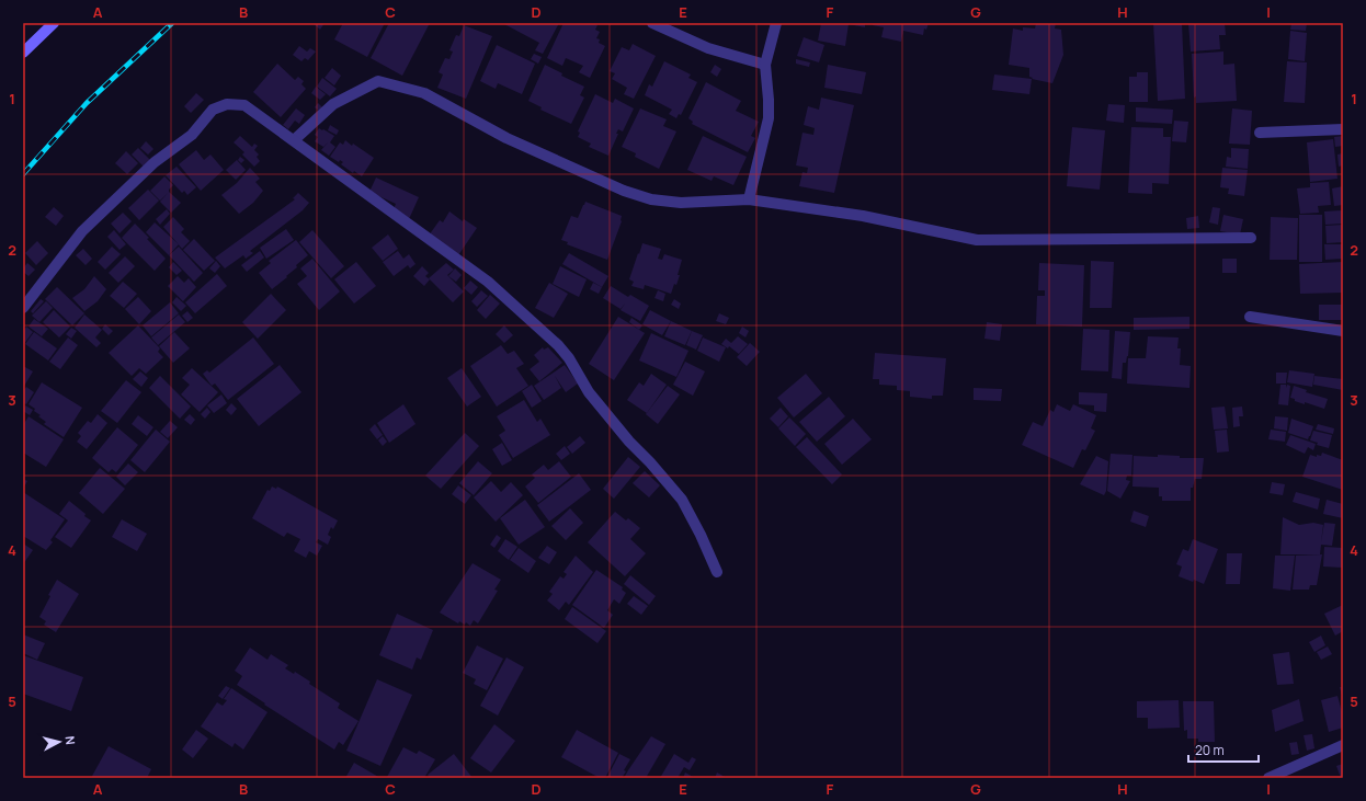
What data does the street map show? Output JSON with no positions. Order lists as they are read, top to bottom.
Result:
{
  "scale_bar": "20 m",
  "north": "right",
  "grid": {
    "columns": [
      "A",
      "B",
      "C",
      "D",
      "E",
      "F",
      "G",
      "H",
      "I"
    ],
    "rows": [
      "1",
      "2",
      "3",
      "4",
      "5"
    ]
  }
}
